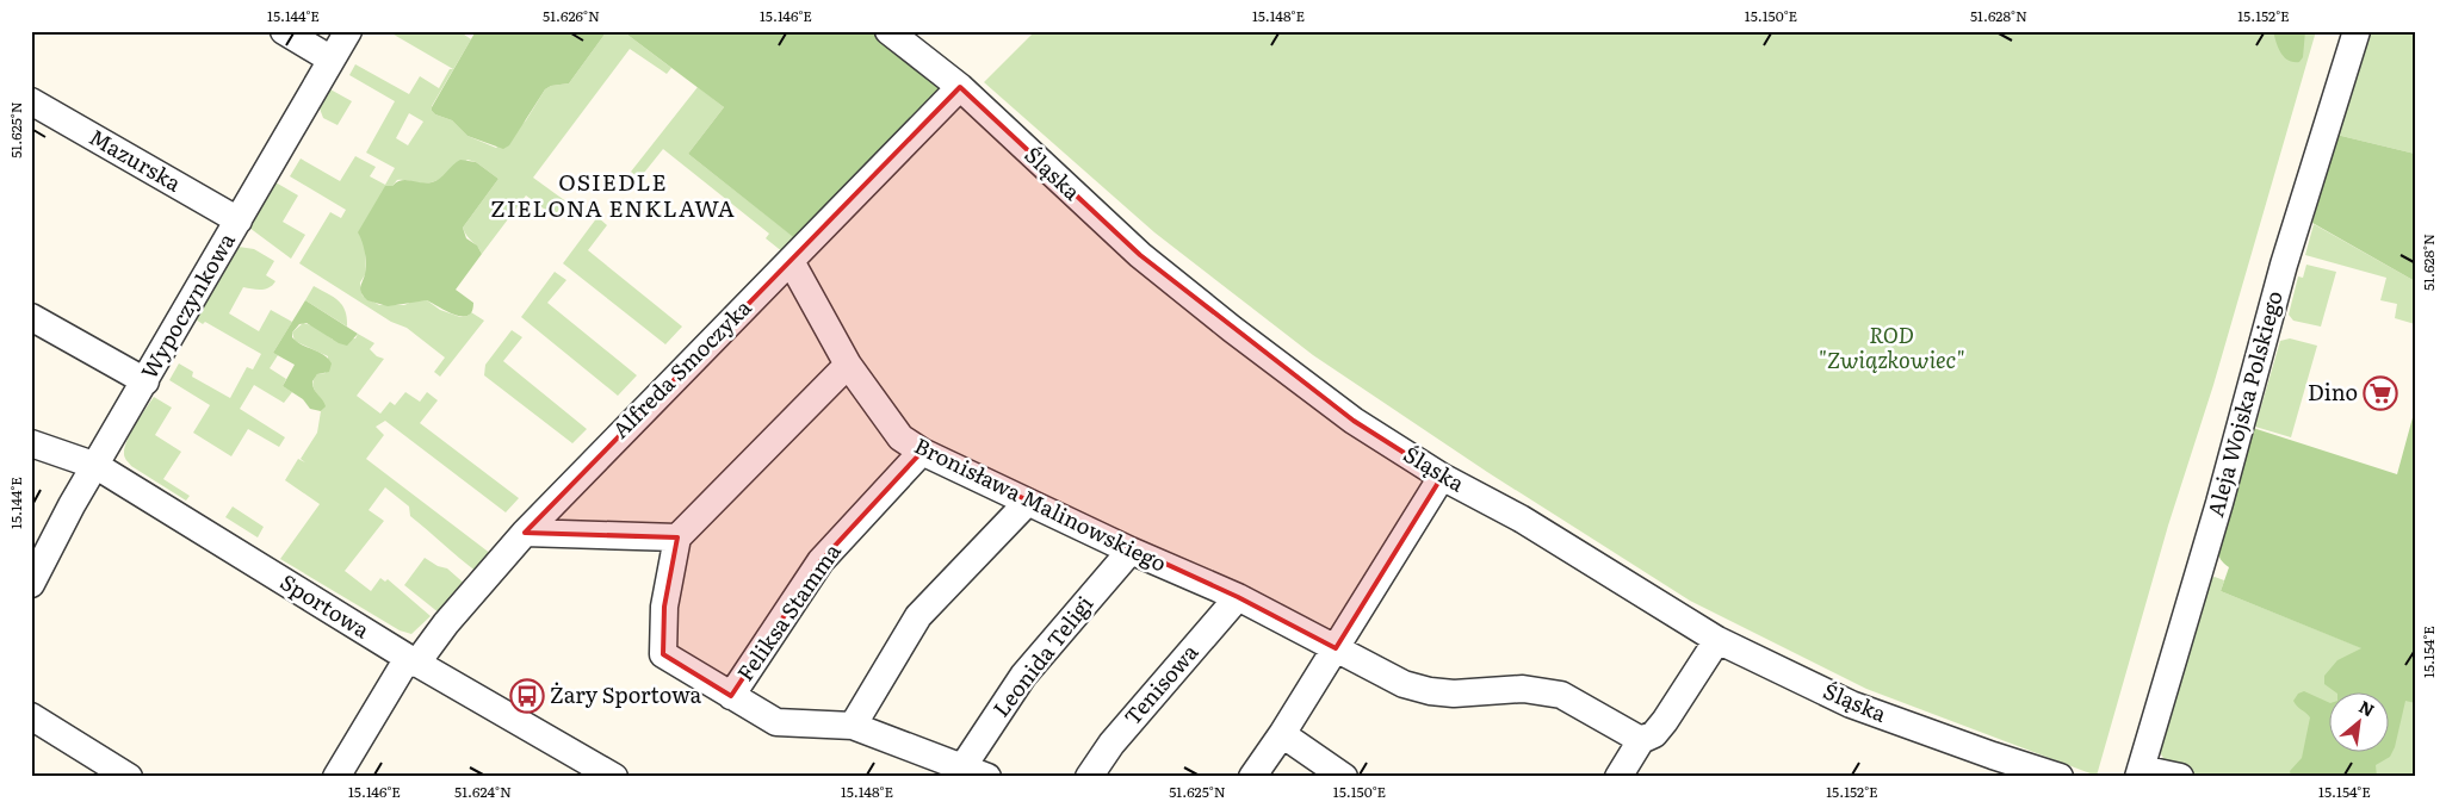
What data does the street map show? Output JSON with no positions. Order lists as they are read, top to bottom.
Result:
{
  "streets": {
    "street": [
      "Mazurska",
      "Śląska",
      "Wypoczynkowa",
      "Alfreda Smoczyka",
      "Aleja Wojska Polskiego",
      "Bronisława Malinowskiego",
      "Sportowa",
      "Feliksa Stamma",
      "Leonida Teligi",
      "Tenisowa"
    ]
  },
  "crossings": [
    ["Mazurska", "Wypoczynkowa"],
    ["Śląska", "Alfreda Smoczyka"],
    ["Wypoczynkowa", "Sportowa"],
    ["Alfreda Smoczyka", "Bronisława Malinowskiego"],
    ["Alfreda Smoczyka", "Sportowa"],
    ["Bronisława Malinowskiego", "Feliksa Stamma"],
    ["Bronisława Malinowskiego", "Leonida Teligi"],
    ["Bronisława Malinowskiego", "Tenisowa"]
  ],
  "districts": ["OSIEDLE ZIELONA ENKLAWA"],
  "parks": ["ROD \"Związkowiec\""],
  "places": {
    "supermarket": ["Dino"],
    "bus stop": ["Żary Sportowa"]
  },
  "north": "top right",
  "coordinates": [
    "15.144°E",
    "51.626°N",
    "15.146°E",
    "15.148°E",
    "15.150°E",
    "51.628°N",
    "15.152°E",
    "51.625°N",
    "15.154°E",
    "51.624°N"
  ]
}
